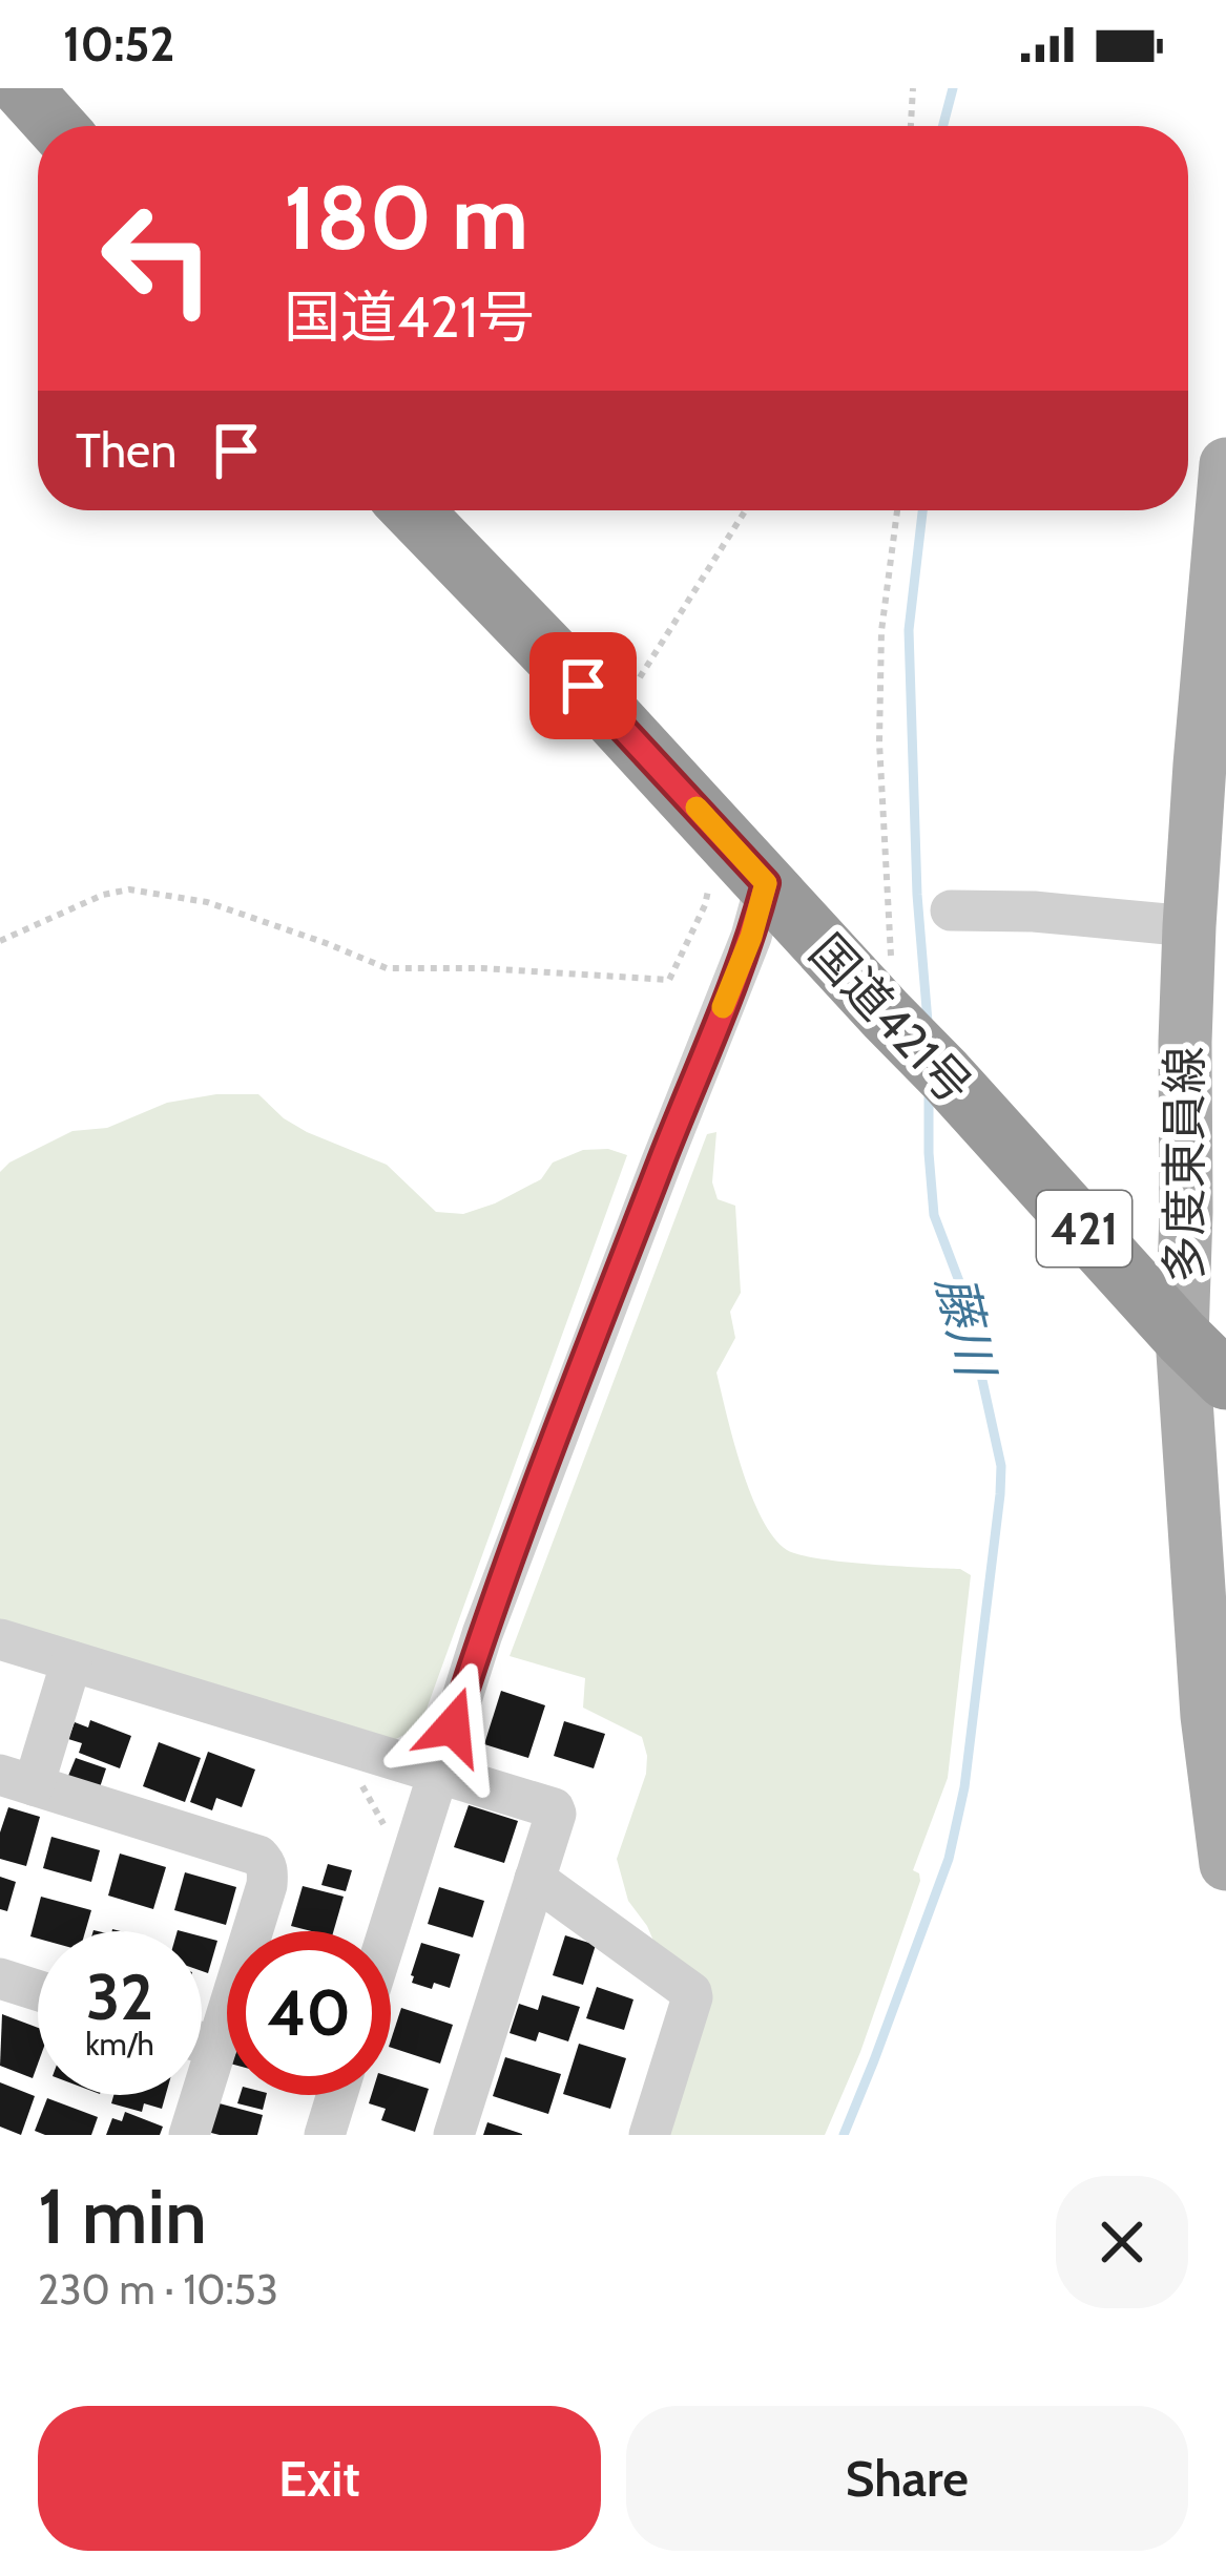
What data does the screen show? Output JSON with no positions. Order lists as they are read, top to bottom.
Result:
{
  "streets": {
    "highway": ["国道421号", "421"],
    "main road": ["多度東員線"]
  },
  "crossings": [
    ["国道421号", "多度東員線"]
  ],
  "water": ["藤川"],
  "page": {
    "status": "10:52",
    "turn": ["180 m", "国道421号"],
    "then": "Then",
    "speed": "32 km/h",
    "limit": "40",
    "heading": ["1 min", "230 m · 10:53"],
    "buttons": ["Exit", "Share"]
  }
}
